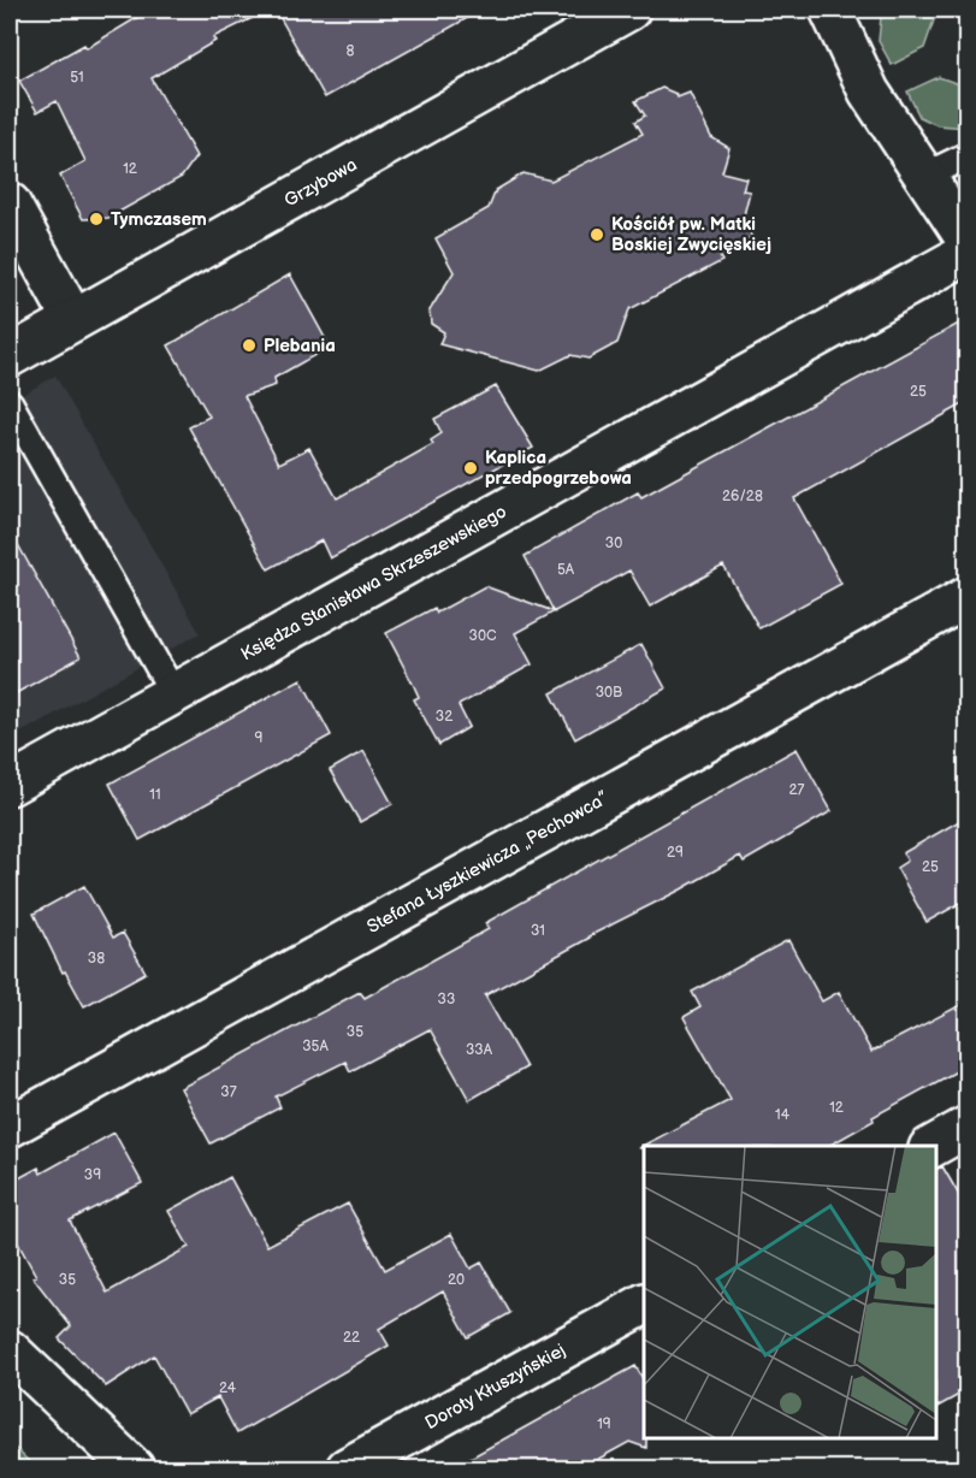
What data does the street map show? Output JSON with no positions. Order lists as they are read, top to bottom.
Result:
{
  "streets": {
    "street": [
      "Grzybowa",
      "Księdza Stanisława Skrzeszewskiego",
      "Stefana Łyszkiewicza „Pechowca”",
      "Doroty Kłuszyńskiej"
    ]
  },
  "places": [
    "Tymczasem",
    "Kościół pw. Matki Boskiej Zwycięskiej",
    "Plebania",
    "Kaplica przedpogrzebowa"
  ],
  "house_numbers": [
    "8",
    "51",
    "12",
    "25",
    "26/28",
    "30",
    "5A",
    "30C",
    "30B",
    "32",
    "9",
    "27",
    "11",
    "29",
    "25",
    "31",
    "38",
    "33",
    "35",
    "35A",
    "33A",
    "37",
    "12",
    "14",
    "39",
    "35",
    "20",
    "22",
    "24",
    "19"
  ]
}
